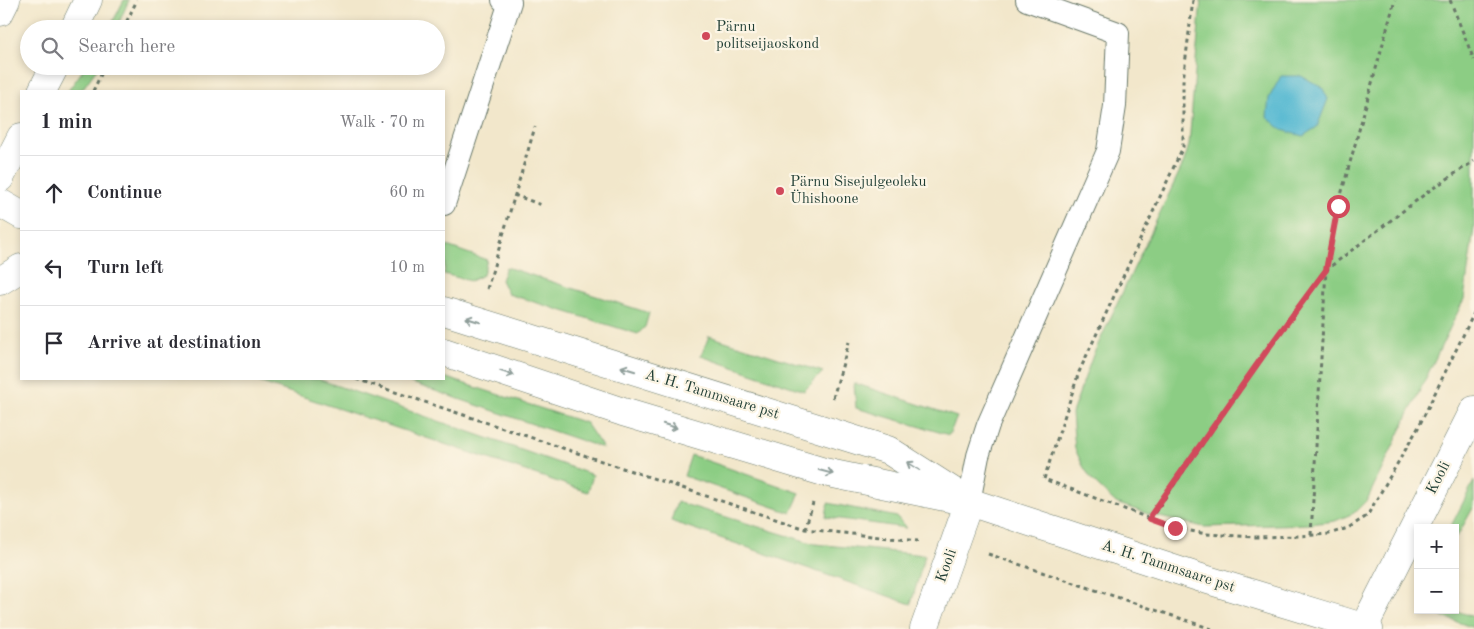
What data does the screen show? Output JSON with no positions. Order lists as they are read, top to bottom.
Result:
{
  "streets": {
    "street": ["A. H. Tammsaare pst", "Kooli"]
  },
  "crossings": [
    ["A. H. Tammsaare pst", "Kooli"]
  ],
  "places": ["Pärnu politseijaoskond", "Pärnu Sisejulgeoleku Ühishoone"],
  "page": {
    "search": "Search here",
    "heading": ["1 min", "Walk · 70 m"],
    "list": [
      ["Continue", "60 m"],
      ["Turn left", "10 m"],
      "Arrive at destination"
    ],
    "map_buttons": ["+", "−"]
  }
}
